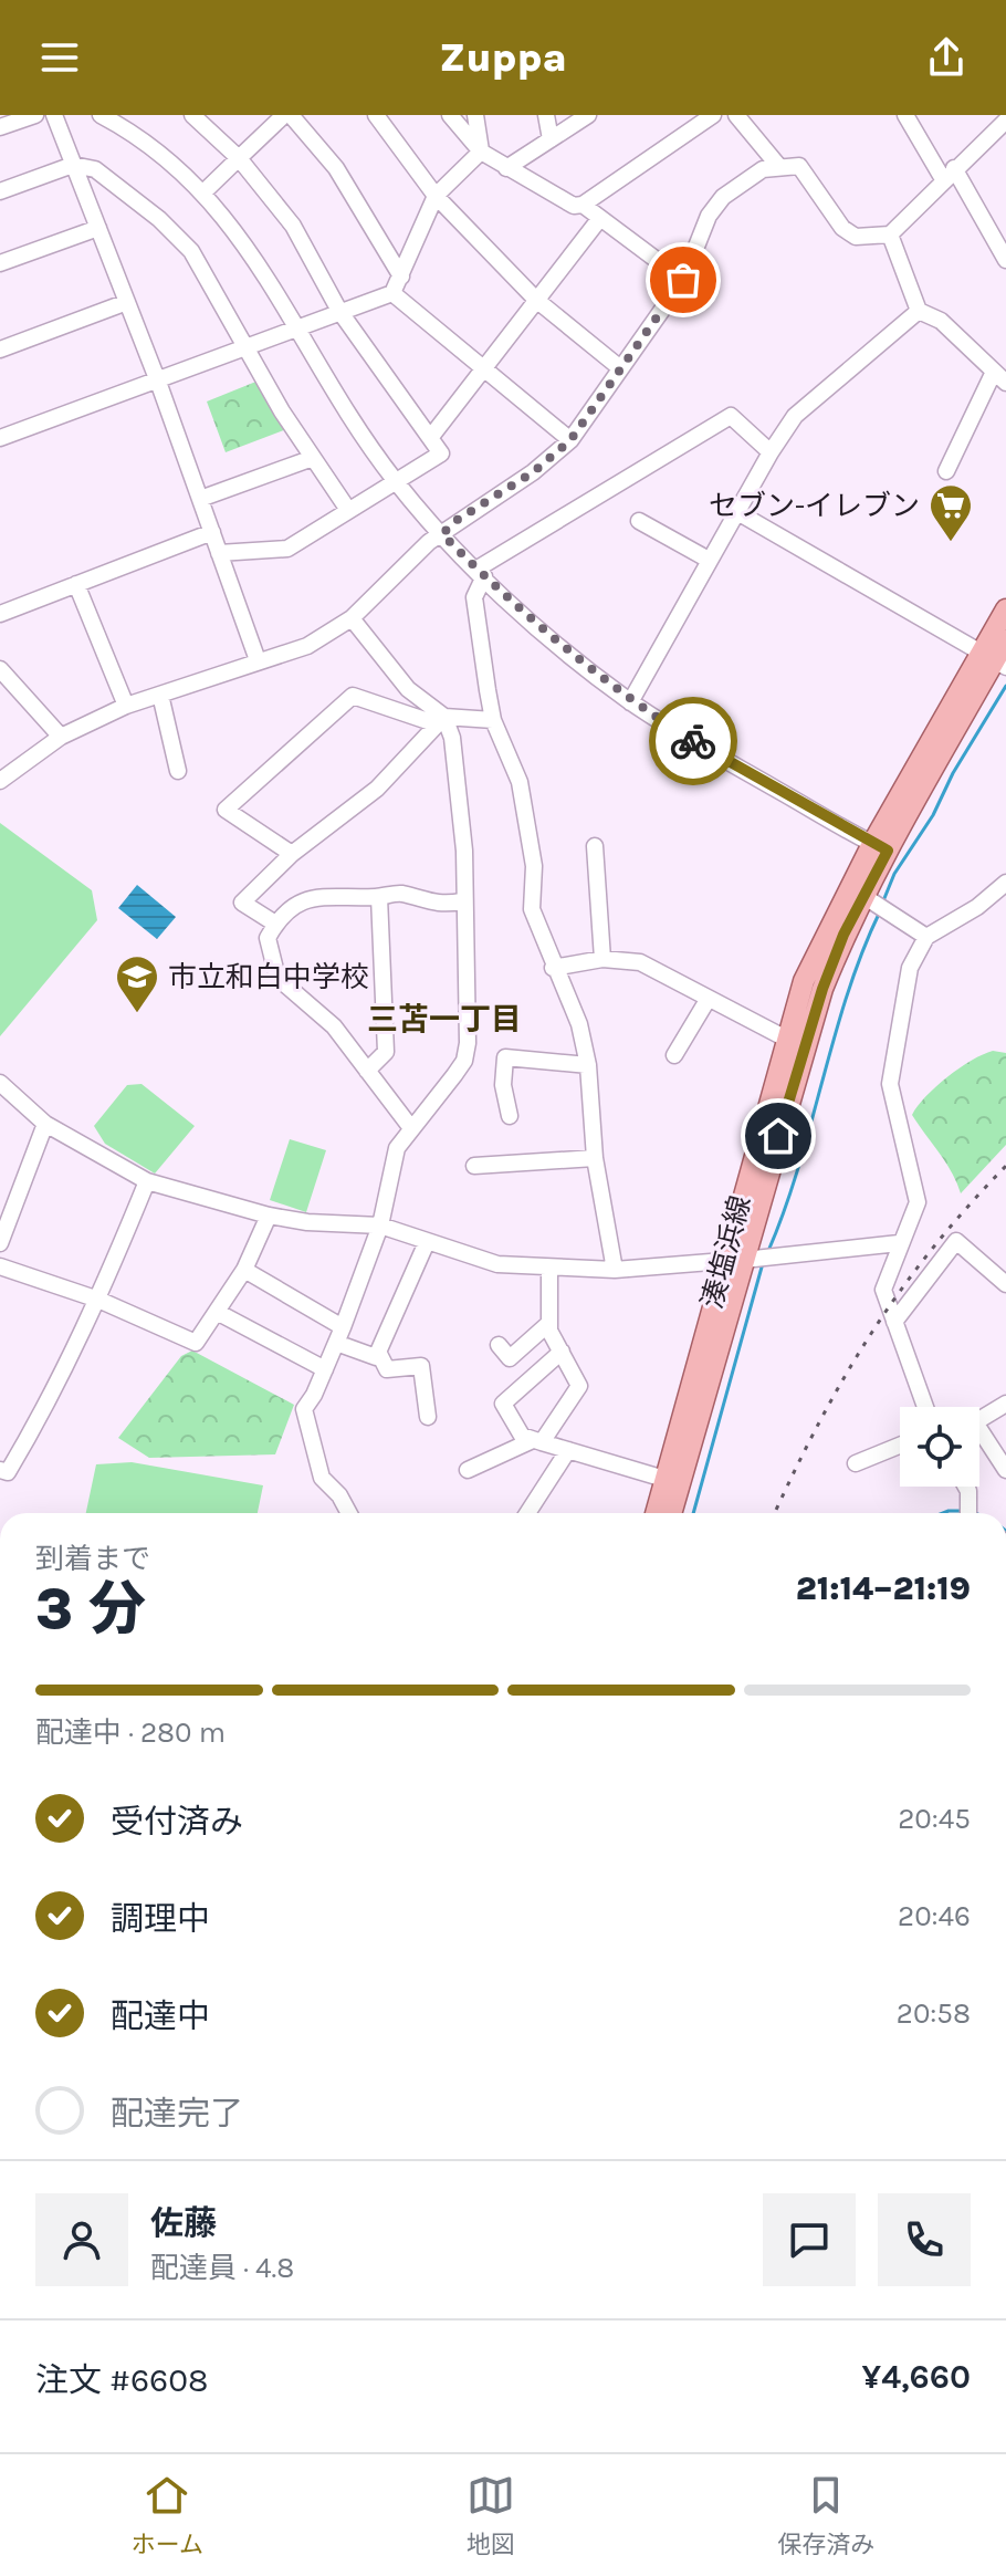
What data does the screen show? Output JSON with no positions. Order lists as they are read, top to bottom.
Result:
{
  "streets": {
    "main road": ["湊塩浜線"]
  },
  "districts": ["三苫一丁目"],
  "places": {
    "supermarket": ["セブン-イレブン"],
    "school or university": ["市立和白中学校"]
  },
  "page": {
    "header": "Zuppa",
    "heading": ["3 分", "到着まで", "21:14–21:19"],
    "panel": [
      "佐藤",
      "配達員 · 4.8",
      "注文 #6608",
      "¥4,660"
    ],
    "bar": "配達中 · 280 m",
    "list": [
      ["受付済み", "20:45"],
      ["調理中", "20:46"],
      ["配達中", "20:58"],
      "配達完了"
    ],
    "tabs": ["ホーム", "地図", "保存済み"]
  }
}
